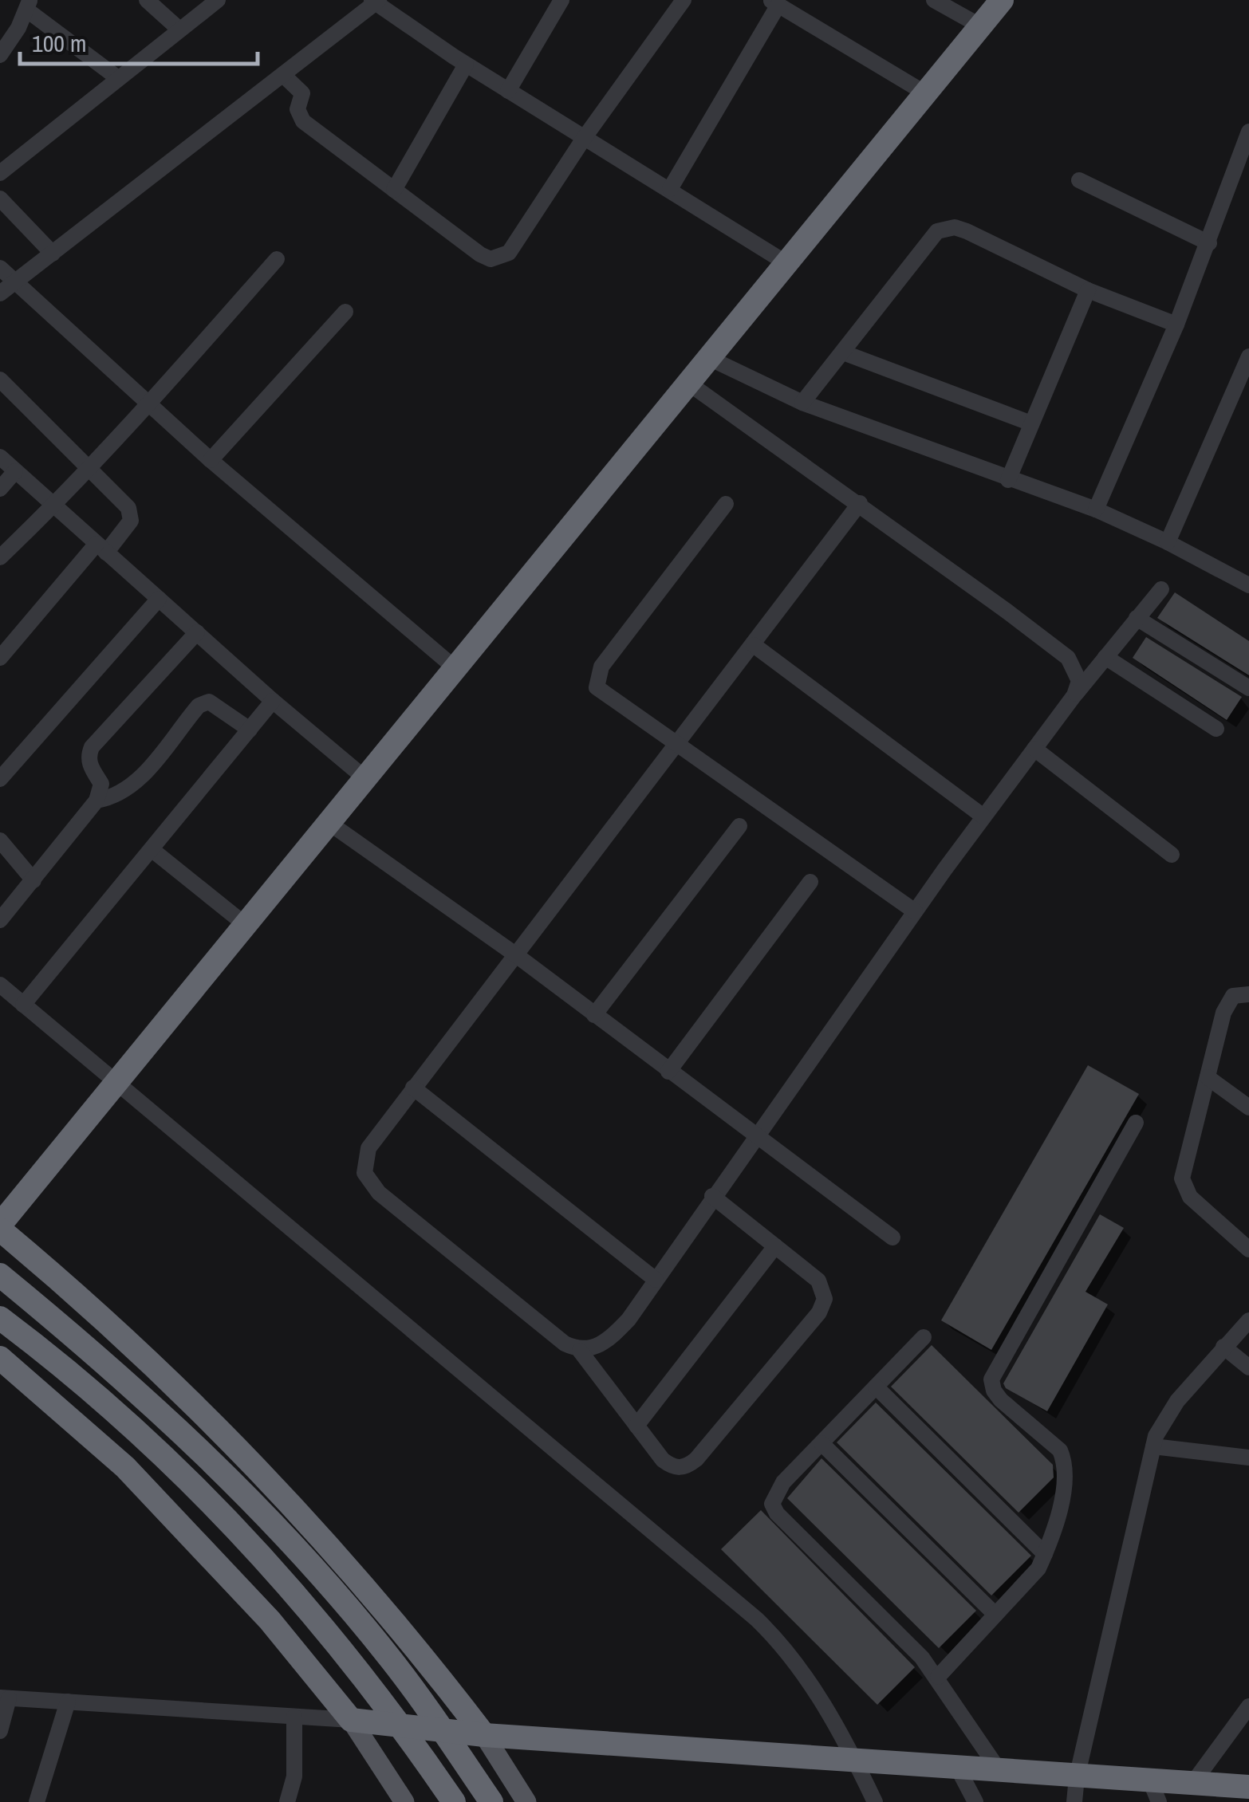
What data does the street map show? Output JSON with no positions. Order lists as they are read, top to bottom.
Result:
{
  "scale_bar": "100 m"
}
